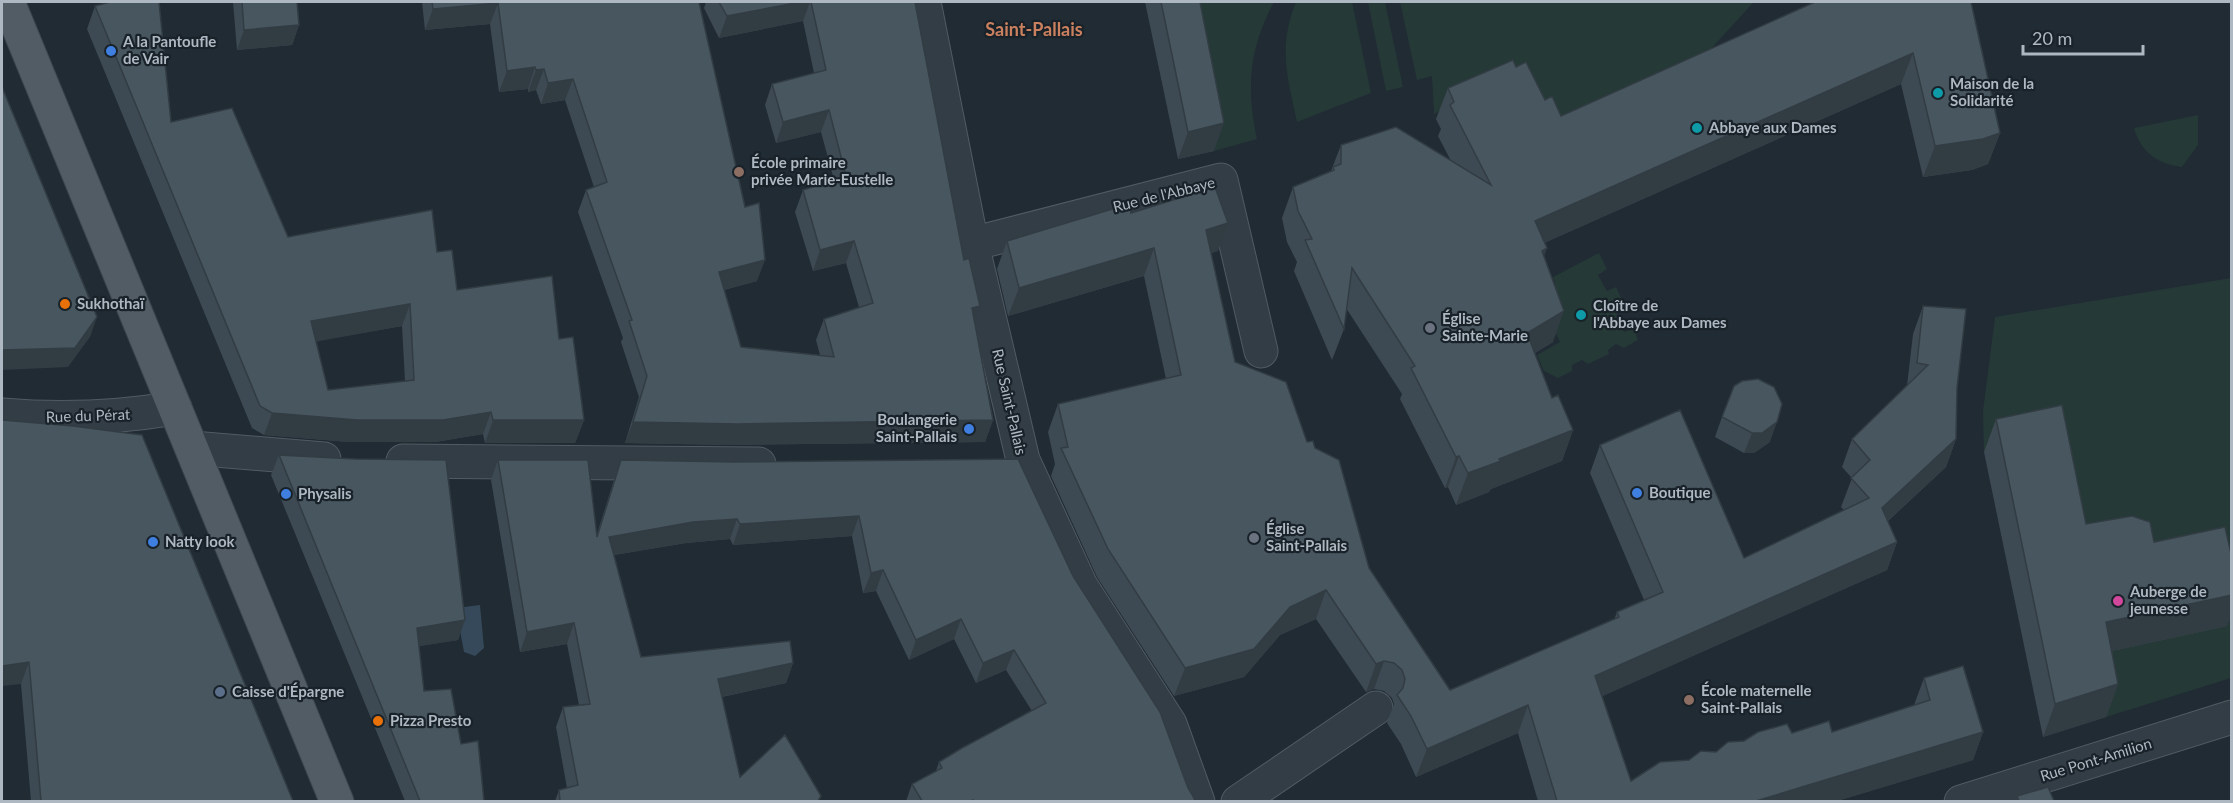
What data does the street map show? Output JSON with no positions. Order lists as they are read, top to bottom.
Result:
{
  "streets": {
    "street": [
      "Rue de l'Abbaye",
      "Rue Saint-Pallais",
      "Rue du Pérat",
      "Rue Pont-Amilion"
    ]
  },
  "crossings": [
    ["Rue de l'Abbaye", "Rue Saint-Pallais"]
  ],
  "districts": ["Saint-Pallais"],
  "places": [
    "A la Pantoufle de Vair",
    "Maison de la Solidarité",
    "Abbaye aux Dames",
    "École primaire privée Marie-Eustelle",
    "Sukhothaï",
    "Cloître de l'Abbaye aux Dames",
    "Église Sainte-Marie",
    "Boulangerie Saint-Pallais",
    "Boutique",
    "Physalis",
    "Église Saint-Pallais",
    "Natty look",
    "Auberge de jeunesse",
    "Caisse d'Épargne",
    "École maternelle Saint-Pallais",
    "Pizza Presto"
  ],
  "scale_bar": "20 m"
}
